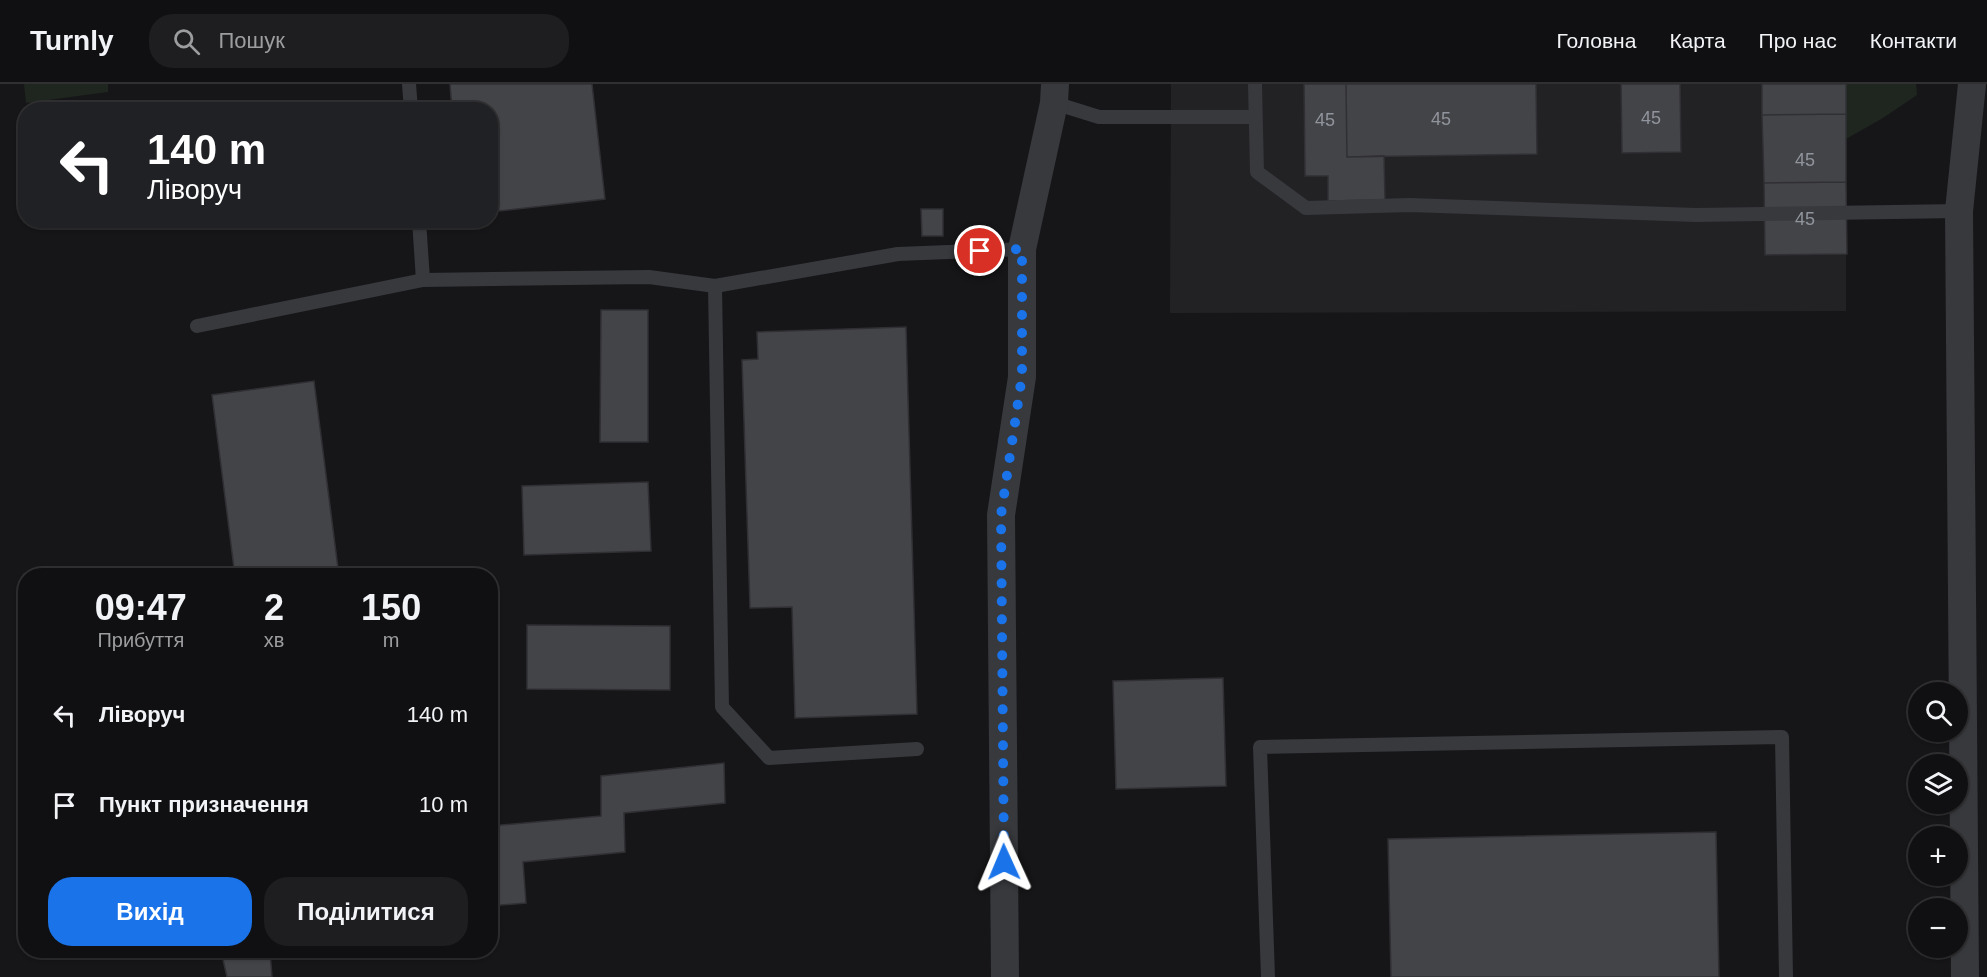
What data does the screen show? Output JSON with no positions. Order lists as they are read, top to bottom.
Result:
{
  "house_numbers": [
    "45",
    "45",
    "45",
    "45",
    "45"
  ],
  "page": {
    "header": "Turnly",
    "search": "Пошук",
    "nav": [
      "Головна",
      "Карта",
      "Про нас",
      "Контакти"
    ],
    "turn": ["140 m", "Ліворуч"],
    "eta": [
      "09:47",
      "Прибуття",
      "2",
      "хв",
      "150",
      "m"
    ],
    "list": [
      {
        "name": "Ліворуч",
        "value": "140 m"
      },
      {
        "name": "Пункт призначення",
        "value": "10 m"
      }
    ],
    "map_buttons": ["+", "−"],
    "buttons": ["Вихід", "Поділитися"]
  }
}
